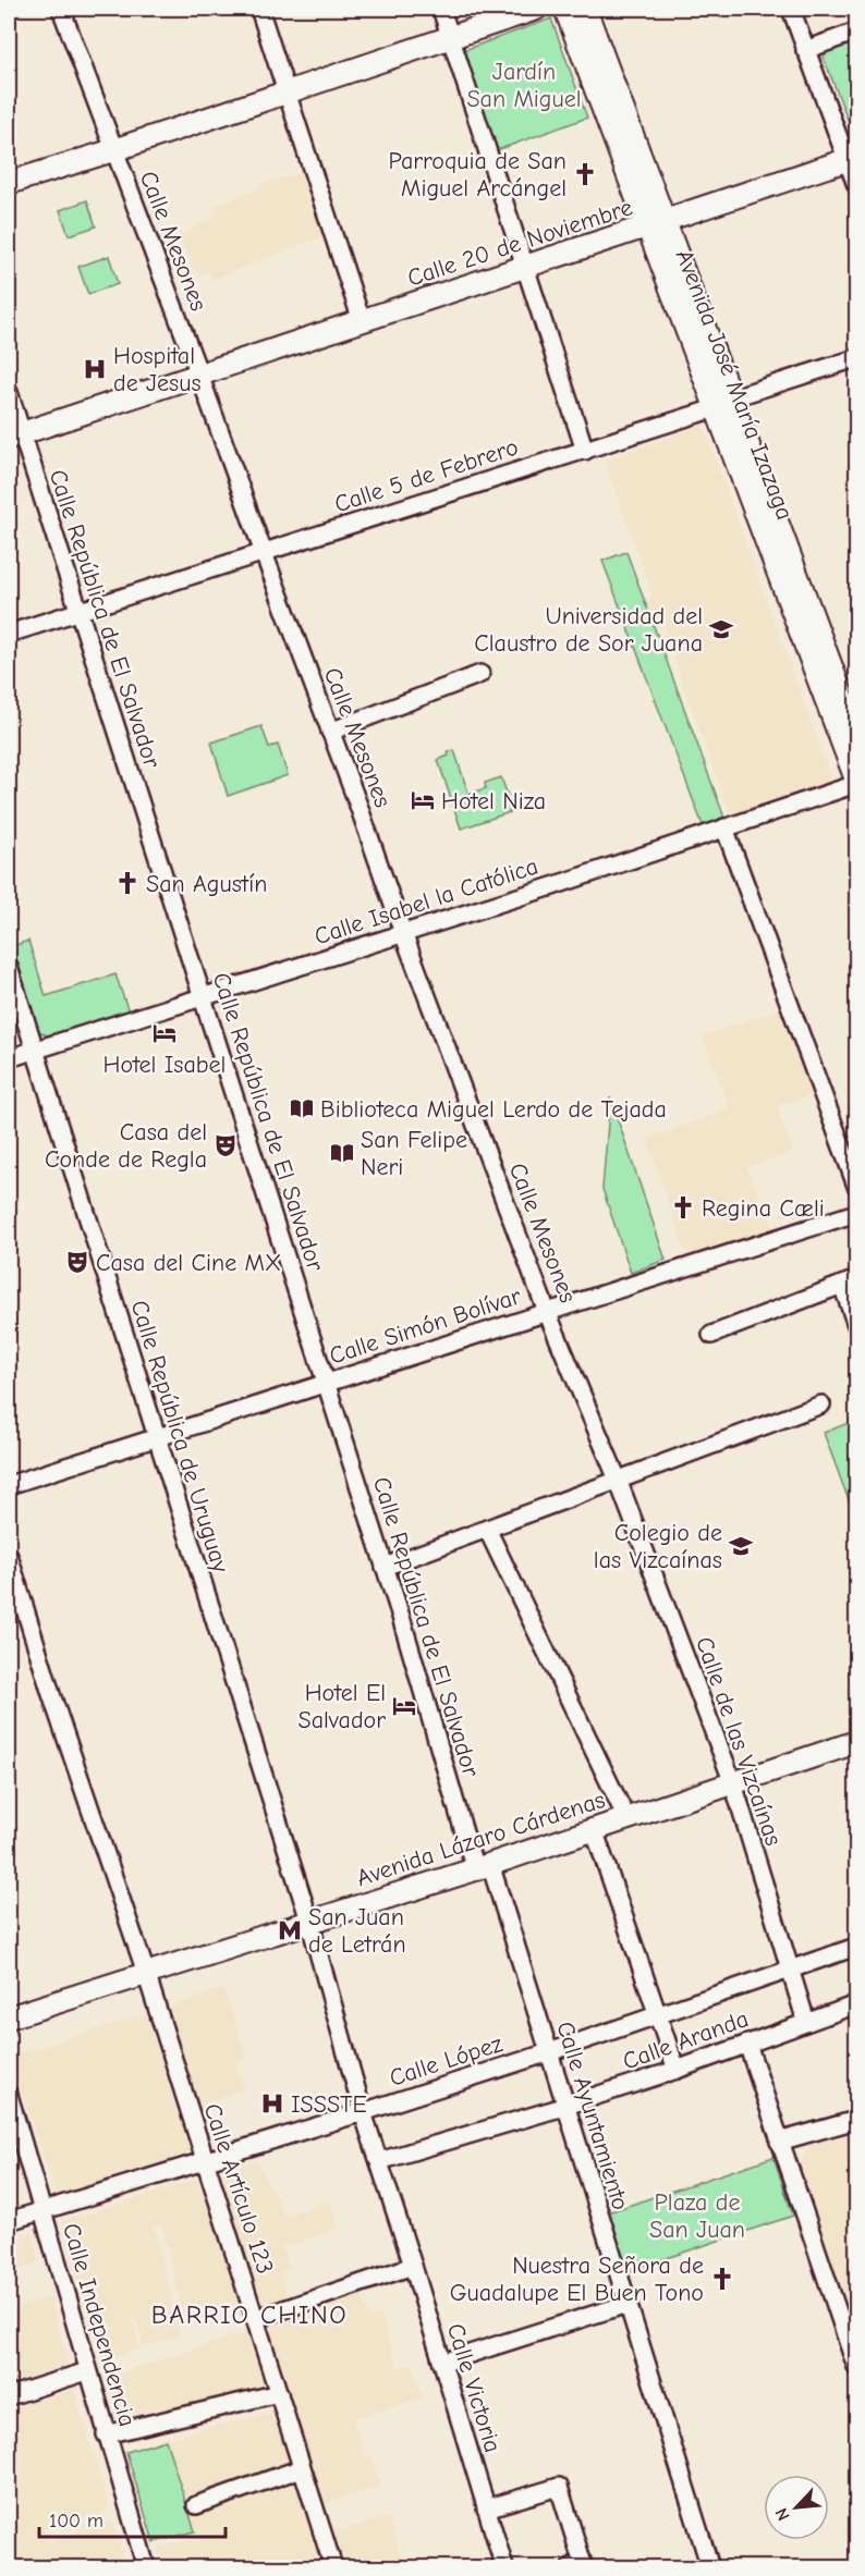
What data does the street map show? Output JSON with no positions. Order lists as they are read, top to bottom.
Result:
{
  "streets": {
    "main road": ["Calle 20 de Noviembre", "Avenida José María Izazaga", "Avenida Lázaro Cárdenas"],
    "street": [
      "Calle Mesones",
      "Calle 5 de Febrero",
      "Calle República de El Salvador",
      "Calle Isabel la Católica",
      "Calle Simón Bolívar",
      "Calle República de Uruguay",
      "Calle de las Vizcaínas",
      "Calle Aranda",
      "Calle López",
      "Calle Ayuntamiento",
      "Calle Artículo 123",
      "Calle Independencia",
      "Calle Victoria"
    ]
  },
  "crossings": [
    ["Calle Mesones", "Calle 20 de Noviembre"],
    ["Calle Mesones", "Calle 5 de Febrero"],
    ["Calle Mesones", "Calle Isabel la Católica"],
    ["Calle Mesones", "Calle Simón Bolívar"],
    ["Calle Mesones", "Calle de las Vizcaínas"],
    ["Calle 20 de Noviembre", "Avenida José María Izazaga"],
    ["Calle 20 de Noviembre", "Calle República de El Salvador"],
    ["Avenida José María Izazaga", "Calle 5 de Febrero"],
    ["Avenida José María Izazaga", "Calle Isabel la Católica"],
    ["Calle 5 de Febrero", "Calle República de El Salvador"],
    ["Calle República de El Salvador", "Calle Isabel la Católica"],
    ["Calle República de El Salvador", "Calle Simón Bolívar"],
    ["Calle República de El Salvador", "Avenida Lázaro Cárdenas"],
    ["Calle República de El Salvador", "Calle Ayuntamiento"],
    ["Calle Isabel la Católica", "Calle República de Uruguay"],
    ["Calle Simón Bolívar", "Calle República de Uruguay"],
    ["Calle República de Uruguay", "Avenida Lázaro Cárdenas"],
    ["Calle República de Uruguay", "Calle Victoria"],
    ["Calle de las Vizcaínas", "Avenida Lázaro Cárdenas"],
    ["Calle de las Vizcaínas", "Calle Aranda"],
    ["Calle de las Vizcaínas", "Calle López"],
    ["Avenida Lázaro Cárdenas", "Calle Ayuntamiento"],
    ["Avenida Lázaro Cárdenas", "Calle Artículo 123"],
    ["Avenida Lázaro Cárdenas", "Calle Victoria"],
    ["Calle Aranda", "Calle Ayuntamiento"],
    ["Calle Aranda", "Calle Victoria"],
    ["Calle López", "Calle Ayuntamiento"],
    ["Calle López", "Calle Artículo 123"],
    ["Calle López", "Calle Independencia"],
    ["Calle López", "Calle Victoria"]
  ],
  "districts": ["BARRIO CHINO"],
  "parks": ["Jardín San Miguel", "Plaza de San Juan"],
  "places": {
    "church": [
      "Parroquia de San Miguel Arcángel",
      "San Agustín",
      "Regina Cæli",
      "Nuestra Señora de Guadalupe El Buen Tono"
    ],
    "hospital": ["Hospital de Jesus", "ISSSTE"],
    "school or university": ["Universidad del Claustro de Sor Juana", "Colegio de las Vizcaínas"],
    "hotel": ["Hotel Niza", "Hotel Isabel", "Hotel El Salvador"],
    "library": ["Biblioteca Miguel Lerdo de Tejada", "San Felipe Neri"],
    "theatre": ["Casa del Conde de Regla", "Casa del Cine MX"],
    "metro station": ["San Juan de Letrán"]
  },
  "scale_bar": "100 m",
  "north": "bottom left"
}
